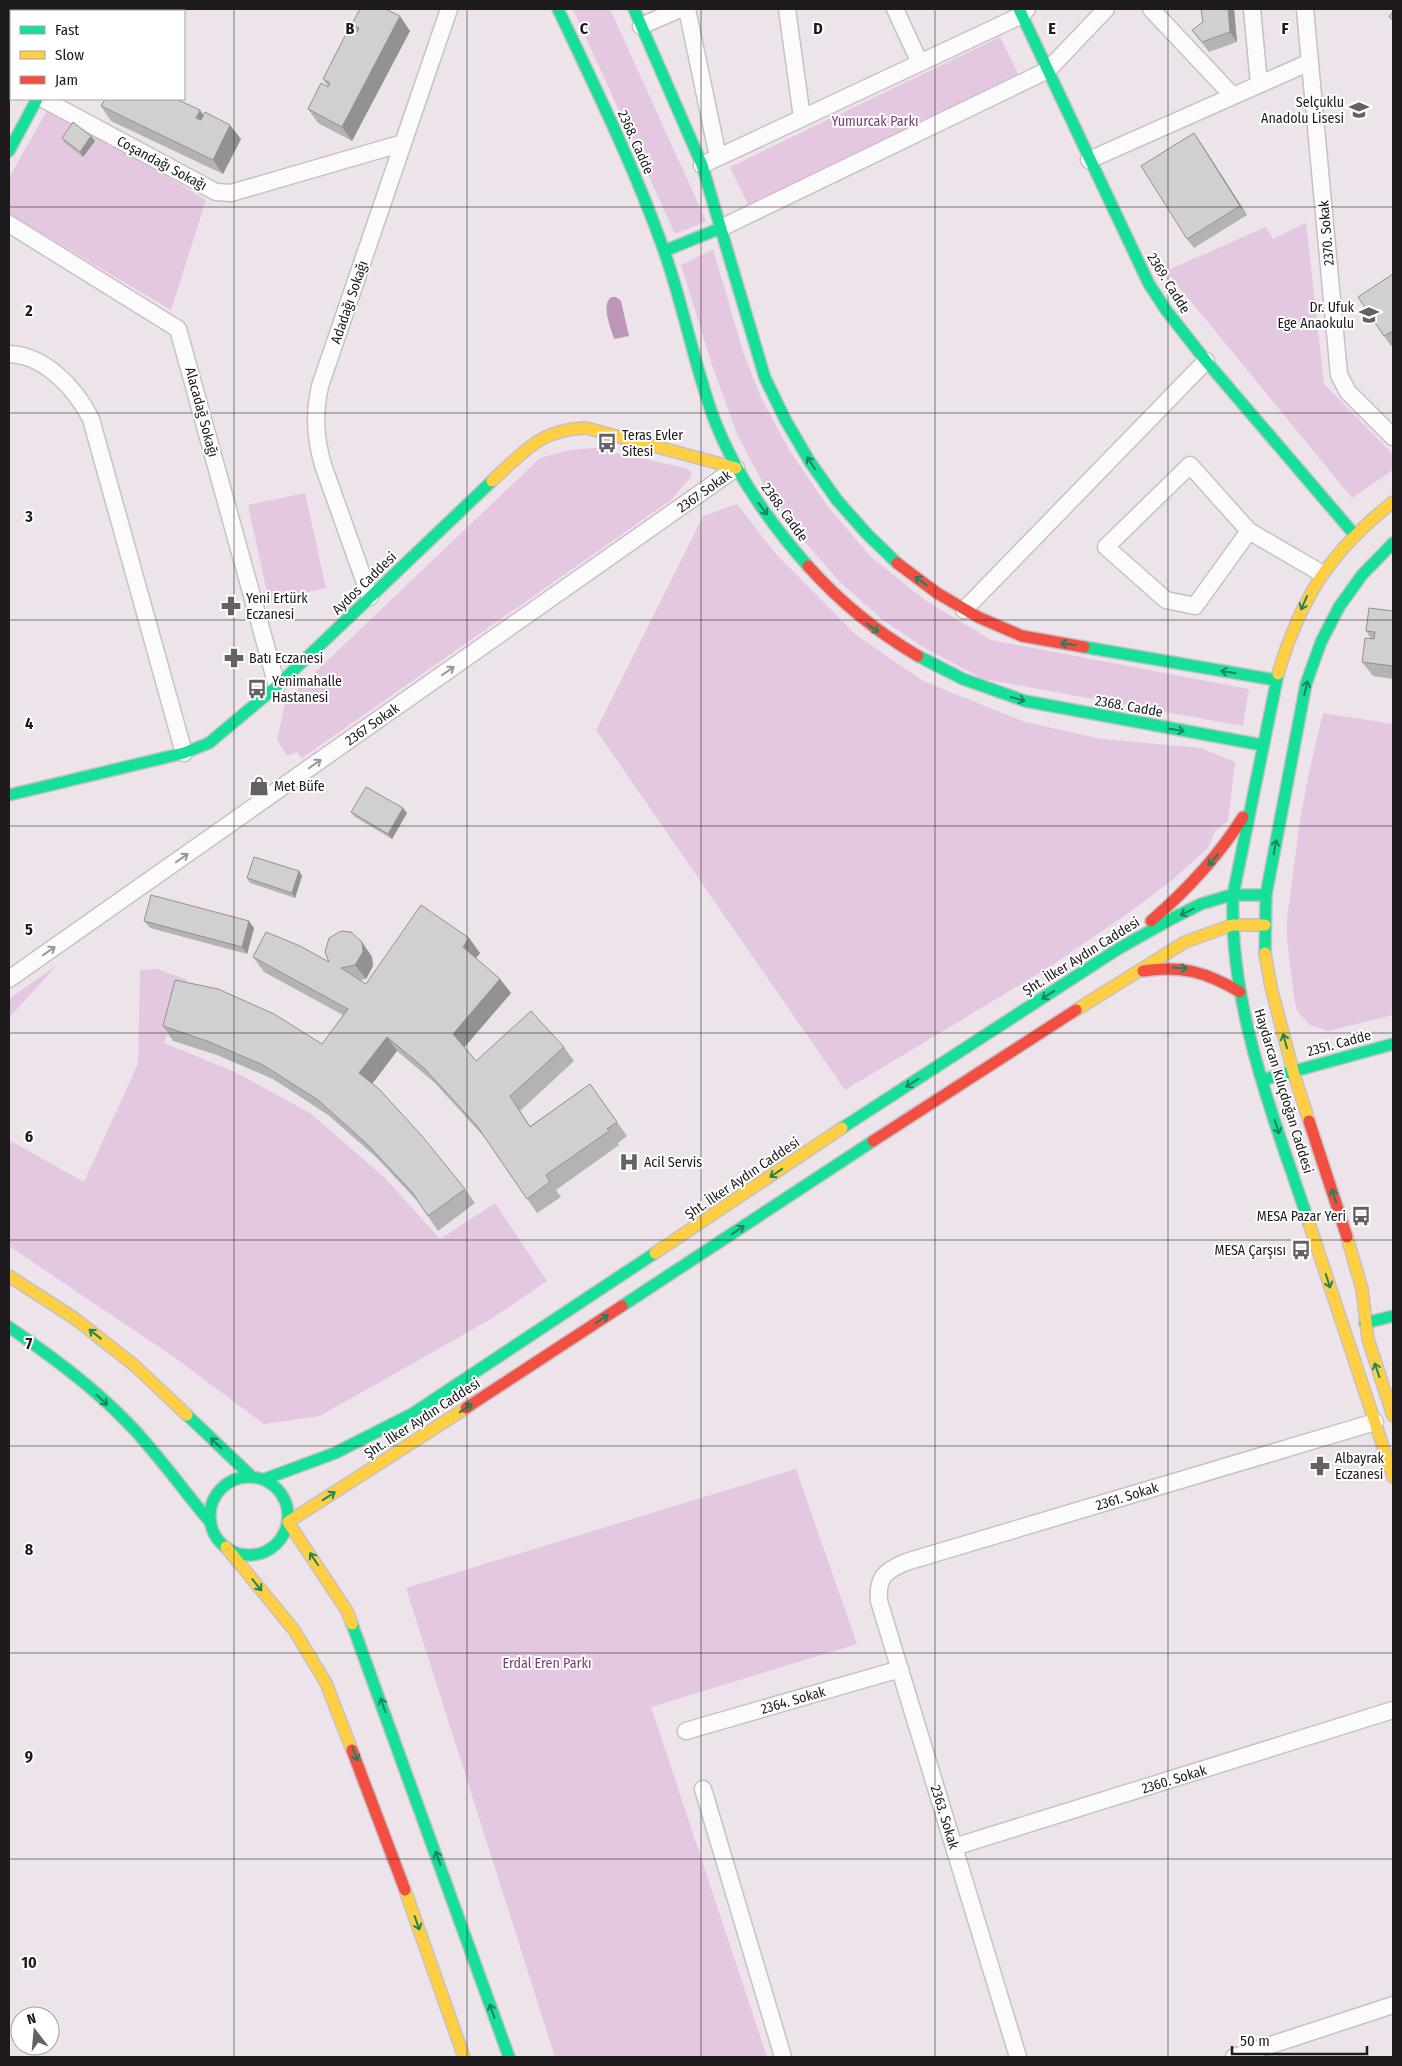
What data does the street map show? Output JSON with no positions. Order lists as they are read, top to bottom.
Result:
{
  "streets": {
    "main road": [
      "2368. Cadde",
      "2369. Cadde",
      "Aydos Caddesi",
      "Şht. İlker Aydın Caddesi",
      "2351. Cadde",
      "Haydarcan Kılıçdoğan Caddesi"
    ],
    "street": [
      "Coşandağı Sokağı",
      "2370. Sokak",
      "Adadağı Sokağı",
      "Alacadağ Sokağı",
      "2367 Sokak",
      "2361. Sokak",
      "2364. Sokak",
      "2360. Sokak",
      "2363. Sokak"
    ]
  },
  "crossings": [
    ["2368. Cadde", "2367 Sokak"],
    ["2368. Cadde", "Aydos Caddesi"],
    ["2368. Cadde", "Haydarcan Kılıçdoğan Caddesi"],
    ["Coşandağı Sokağı", "Adadağı Sokağı"],
    ["2369. Cadde", "Haydarcan Kılıçdoğan Caddesi"],
    ["Adadağı Sokağı", "Aydos Caddesi"],
    ["Alacadağ Sokağı", "Aydos Caddesi"],
    ["2367 Sokak", "Aydos Caddesi"],
    ["Şht. İlker Aydın Caddesi", "Haydarcan Kılıçdoğan Caddesi"],
    ["2351. Cadde", "Haydarcan Kılıçdoğan Caddesi"],
    ["Haydarcan Kılıçdoğan Caddesi", "2361. Sokak"],
    ["2361. Sokak", "2363. Sokak"],
    ["2364. Sokak", "2363. Sokak"],
    ["2360. Sokak", "2363. Sokak"]
  ],
  "one_way": ["2367 Sokak"],
  "parks": ["Yumurcak Parkı", "Erdal Eren Parkı"],
  "places": {
    "school or university": ["Selçuklu Anadolu Lisesi", "Dr. Ufuk Ege Anaokulu"],
    "bus stop": [
      "Teras Evler Sitesi",
      "Yenimahalle Hastanesi",
      "MESA Pazar Yeri",
      "MESA Çarşısı"
    ],
    "pharmacy": ["Yeni Ertürk Eczanesi", "Batı Eczanesi", "Albayrak Eczanesi"],
    "shop": ["Met Büfe"],
    "hospital": ["Acil Servis"]
  },
  "legend": ["Fast", "Slow", "Jam"],
  "scale_bar": "50 m",
  "north": "top",
  "grid": {
    "columns": [
      "B",
      "C",
      "D",
      "E",
      "F"
    ],
    "rows": [
      "2",
      "3",
      "4",
      "5",
      "6",
      "7",
      "8",
      "9",
      "10"
    ]
  }
}
